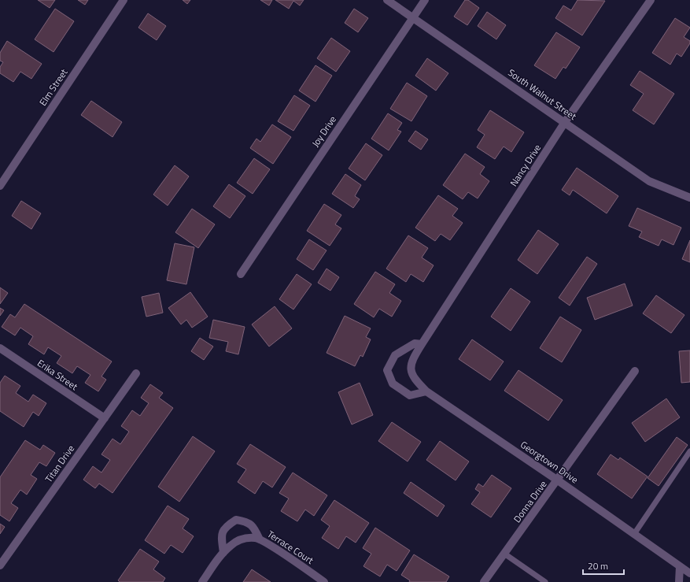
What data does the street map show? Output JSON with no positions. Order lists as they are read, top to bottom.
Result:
{
  "streets": {
    "street": [
      "Elm Street",
      "South Walnut Street",
      "Joy Drive",
      "Nancy Drive",
      "Erika Street",
      "Georgtown Drive",
      "Titan Drive",
      "Donna Drive",
      "Terrace Court"
    ]
  },
  "crossings": [
    ["South Walnut Street", "Joy Drive"],
    ["South Walnut Street", "Nancy Drive"],
    ["Nancy Drive", "Georgtown Drive"],
    ["Erika Street", "Titan Drive"],
    ["Georgtown Drive", "Donna Drive"]
  ],
  "scale_bar": "20 m"
}
